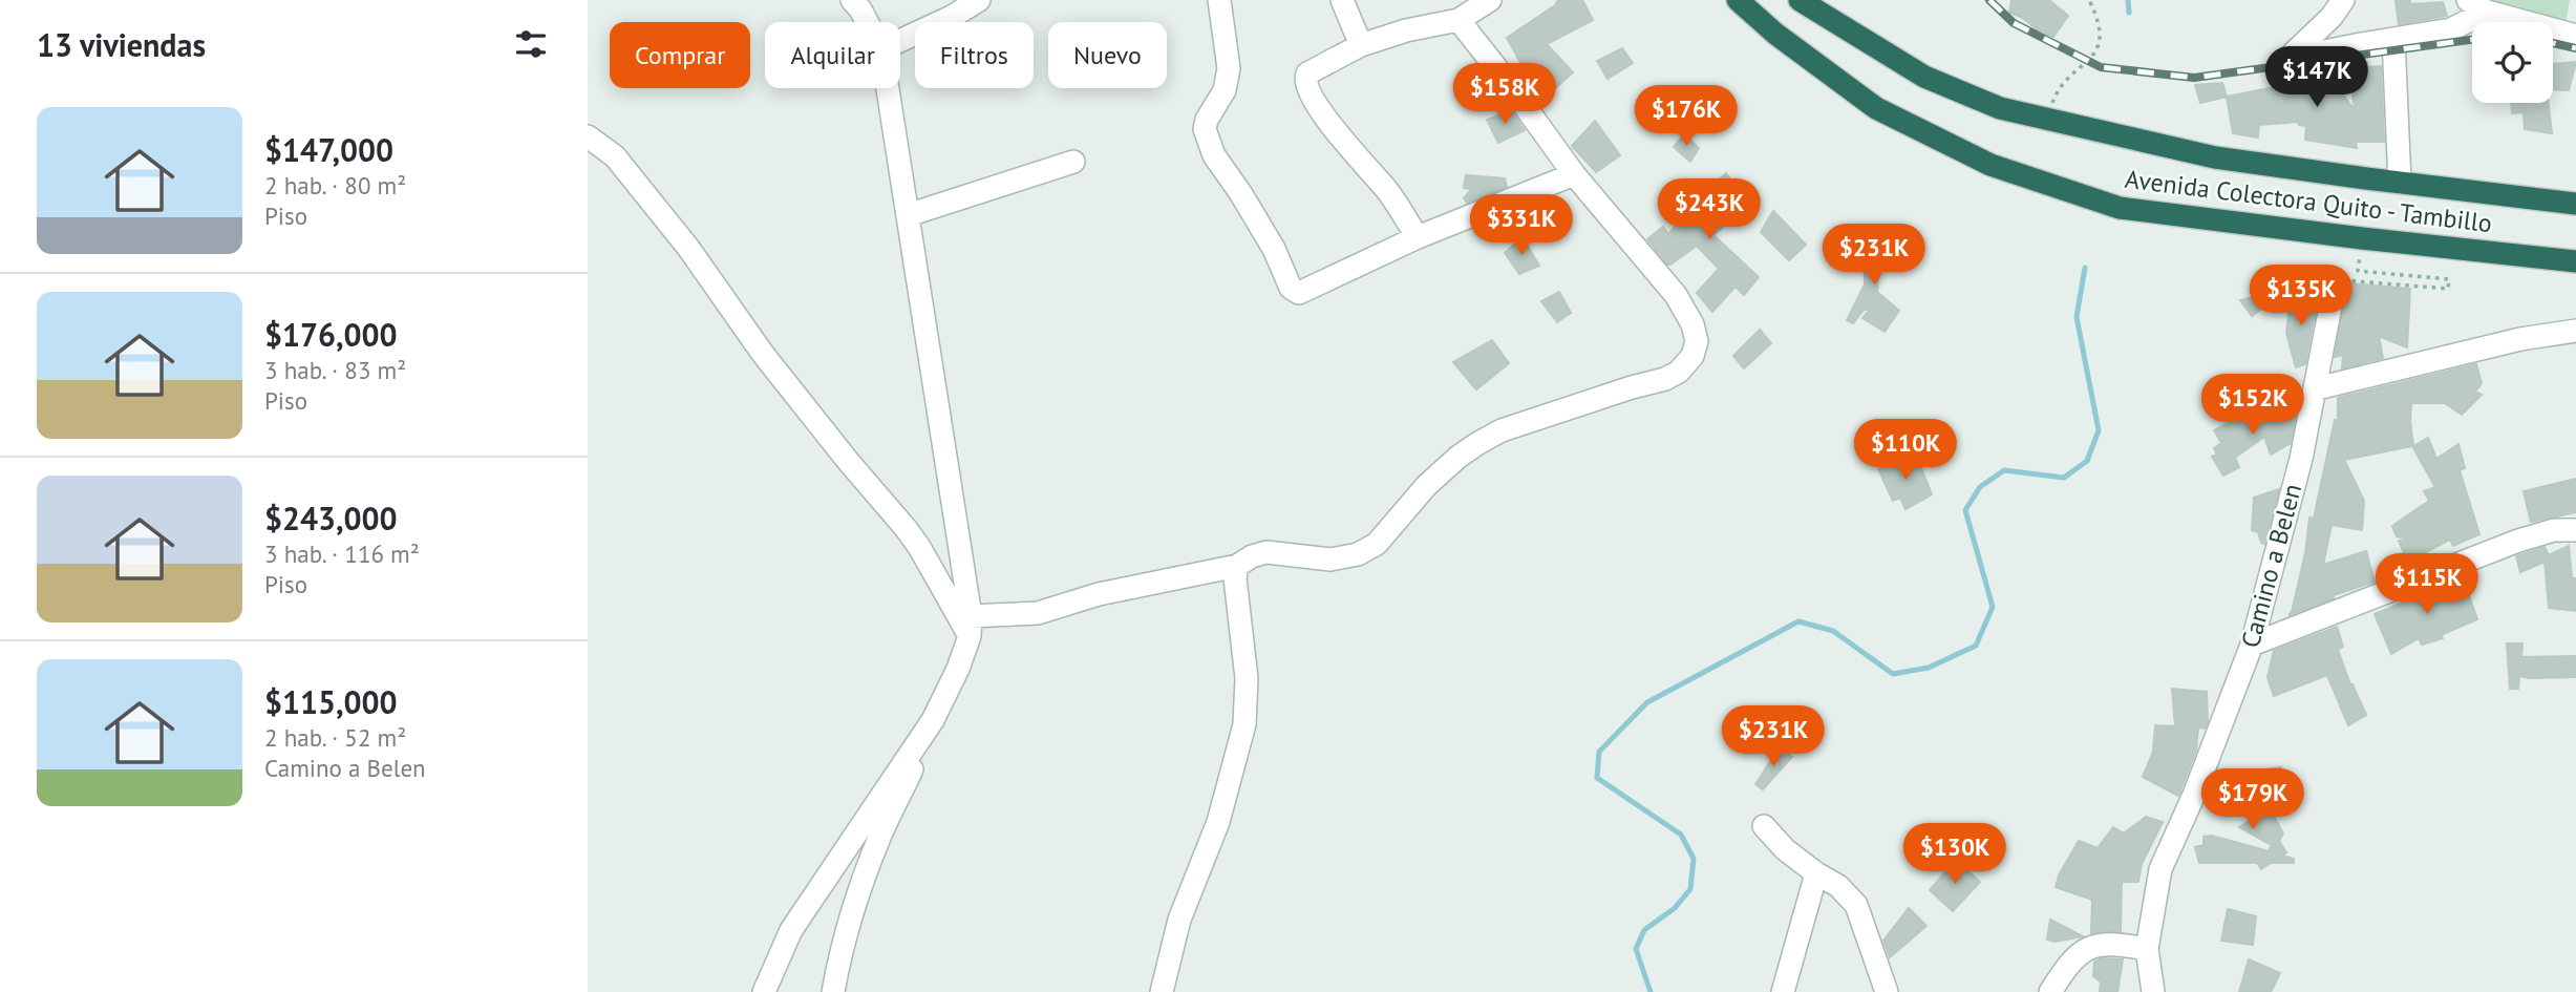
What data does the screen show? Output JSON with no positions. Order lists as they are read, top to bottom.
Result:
{
  "streets": {
    "highway": ["Avenida Colectora Quito - Tambillo"],
    "street": ["Camino a Belen"]
  },
  "page": {
    "heading": "13 viviendas",
    "chip": [
      "Comprar",
      "Alquilar",
      "Filtros",
      "Nuevo"
    ],
    "price": [
      "$147K",
      "$158K",
      "$176K",
      "$243K",
      "$331K",
      "$231K",
      "$135K",
      "$152K",
      "$110K",
      "$115K",
      "$231K",
      "$179K",
      "$130K"
    ],
    "list": [
      {
        "name": "$147,000",
        "note": "2 hab. · 80 m² · Piso"
      },
      {
        "name": "$176,000",
        "note": "3 hab. · 83 m² · Piso"
      },
      {
        "name": "$243,000",
        "note": "3 hab. · 116 m² · Piso"
      },
      {
        "name": "$115,000",
        "note": "2 hab. · 52 m² · Camino a Belen"
      }
    ]
  }
}
